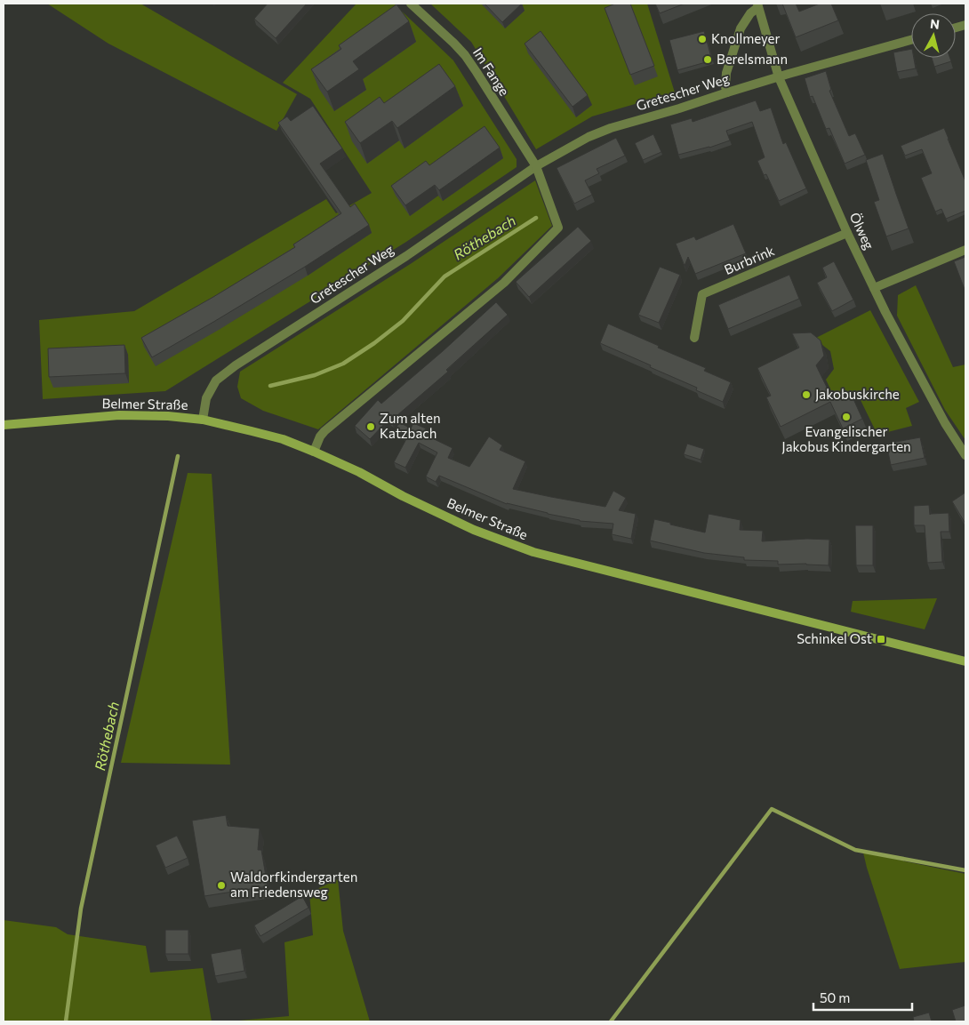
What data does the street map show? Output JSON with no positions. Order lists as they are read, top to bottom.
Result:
{
  "streets": {
    "street": [
      "Im Fange",
      "Gretescher Weg",
      "Ölweg",
      "Burbrink",
      "Belmer Straße"
    ]
  },
  "crossings": [
    ["Im Fange", "Gretescher Weg"],
    ["Gretescher Weg", "Ölweg"],
    ["Gretescher Weg", "Belmer Straße"],
    ["Ölweg", "Burbrink"]
  ],
  "water": ["Röthebach"],
  "places": {
    "other": [
      "Knollmeyer",
      "Berelsmann",
      "Jakobuskirche",
      "Evangelischer Jakobus Kindergarten",
      "Zum alten Katzbach",
      "Waldorfkindergarten am Friedensweg"
    ],
    "transit": ["Schinkel Ost"]
  },
  "scale_bar": "50 m",
  "north": "top"
}
